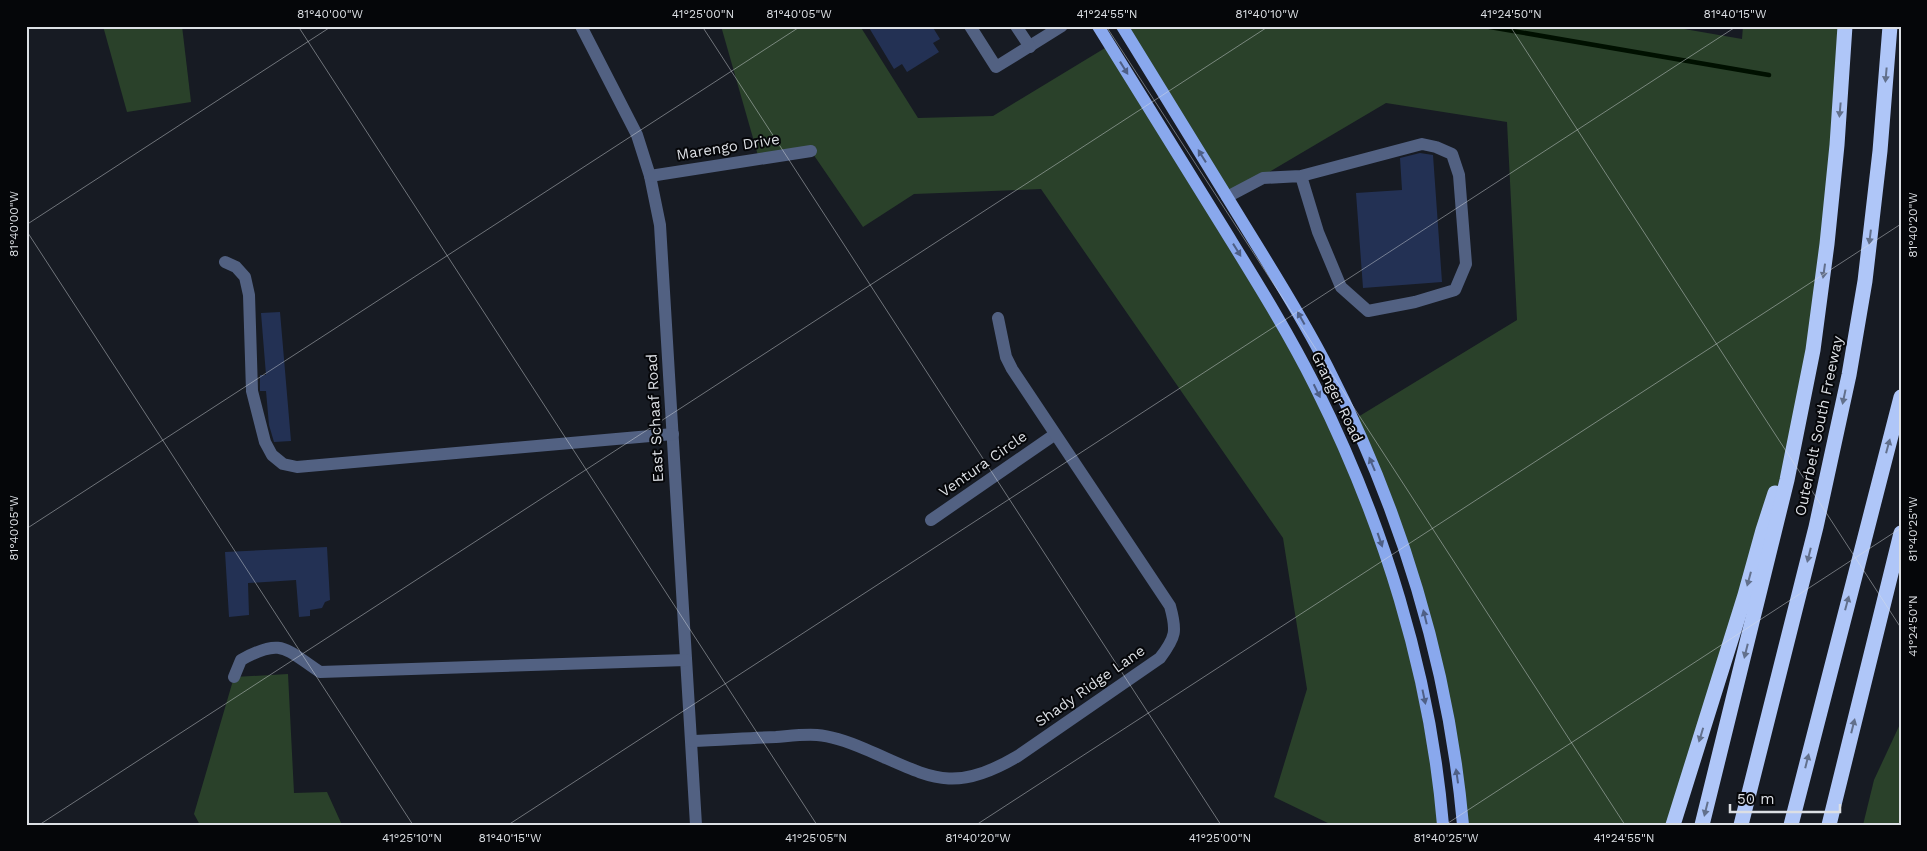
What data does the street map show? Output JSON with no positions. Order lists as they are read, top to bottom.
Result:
{
  "streets": {
    "highway": ["Outerbelt South Freeway"],
    "main road": ["Granger Road"],
    "street": [
      "Marengo Drive",
      "East Schaaf Road",
      "Ventura Circle",
      "Shady Ridge Lane"
    ]
  },
  "crossings": [
    ["Marengo Drive", "East Schaaf Road"],
    ["East Schaaf Road", "Shady Ridge Lane"],
    ["Ventura Circle", "Shady Ridge Lane"]
  ],
  "scale_bar": "50 m",
  "coordinates": [
    "81°40'00\"W",
    "41°25'00\"N",
    "81°40'05\"W",
    "41°24'55\"N",
    "81°40'10\"W",
    "41°24'50\"N",
    "81°40'15\"W",
    "81°40'20\"W",
    "81°40'25\"W",
    "41°25'10\"N",
    "41°25'05\"N"
  ]
}
